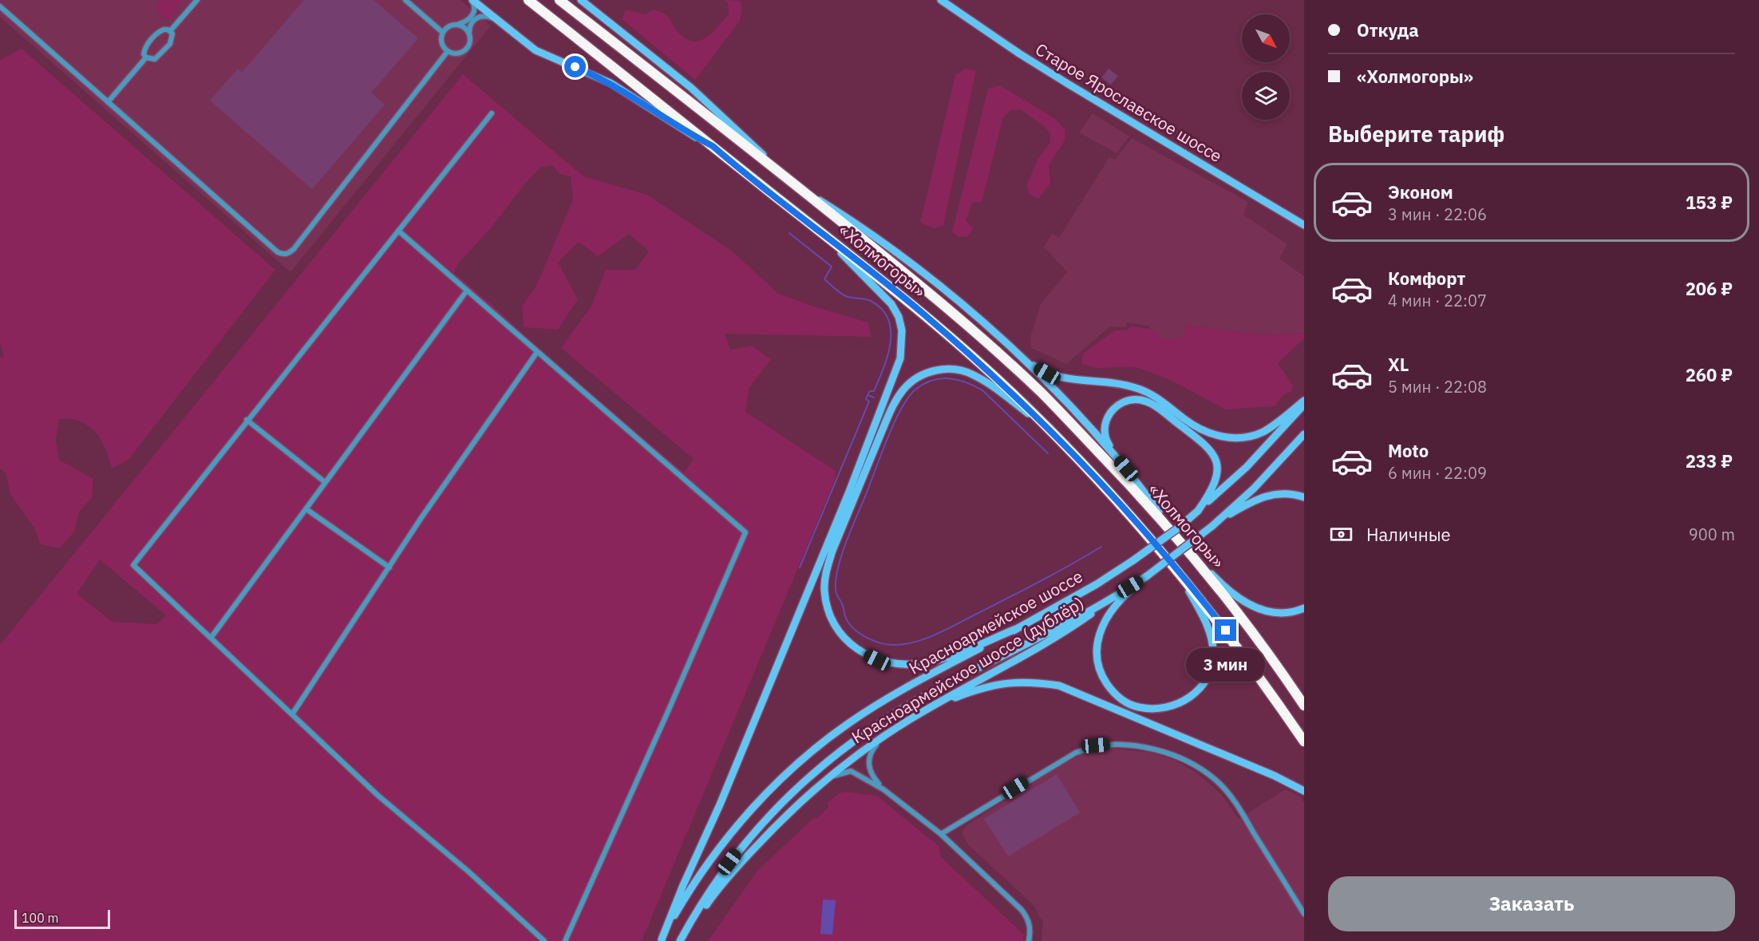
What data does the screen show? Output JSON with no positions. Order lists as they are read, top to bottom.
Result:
{
  "streets": {
    "highway": ["«Холмогоры»"],
    "main road": ["Старое Ярославское шоссе", "Красноармейское шоссе", "Красноармейское шоссе (дублёр)"]
  },
  "crossings": [
    ["Красноармейское шоссе", "Красноармейское шоссе (дублёр)"]
  ],
  "scale_bar": "100 m",
  "north": "bottom right",
  "page": {
    "banner": ["Откуда", "«Холмогоры»"],
    "heading": "Выберите тариф",
    "list": [
      {
        "name": "Эконом",
        "note": "3 мин · 22:06",
        "value": "153 ₽"
      },
      {
        "name": "Комфорт",
        "note": "4 мин · 22:07",
        "value": "206 ₽"
      },
      {
        "name": "XL",
        "note": "5 мин · 22:08",
        "value": "260 ₽"
      },
      {
        "name": "Moto",
        "note": "6 мин · 22:09",
        "value": "233 ₽"
      }
    ],
    "pay": ["Наличные", "900 m"],
    "bubble": "3 мин",
    "buttons": "Заказать",
    "scale": "100 m"
  }
}
